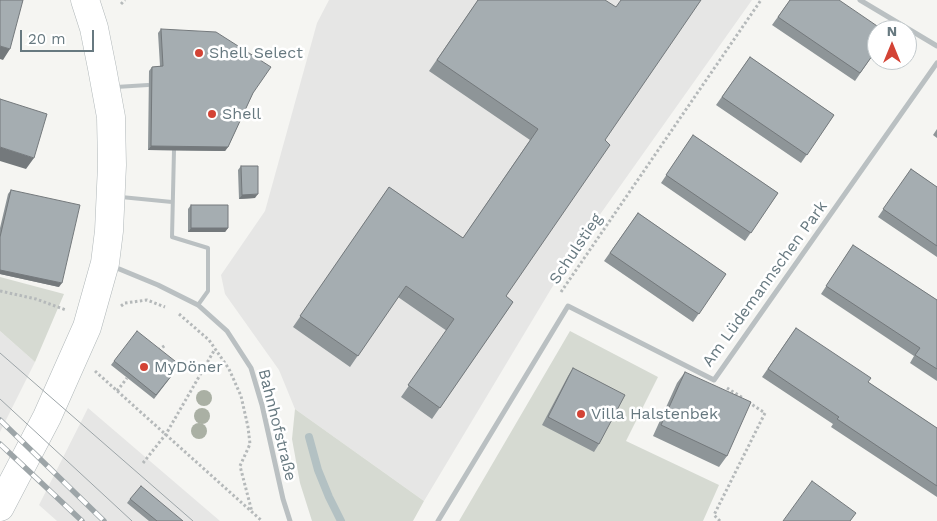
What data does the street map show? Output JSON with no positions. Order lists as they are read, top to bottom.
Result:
{
  "streets": {
    "street": ["Am Lüdemannschen Park", "Bahnhofstraße"],
    "path": ["Schulstieg"]
  },
  "places": [
    "Shell Select",
    "Shell",
    "MyDöner",
    "Villa Halstenbek"
  ],
  "scale_bar": "20 m",
  "north": "top"
}
